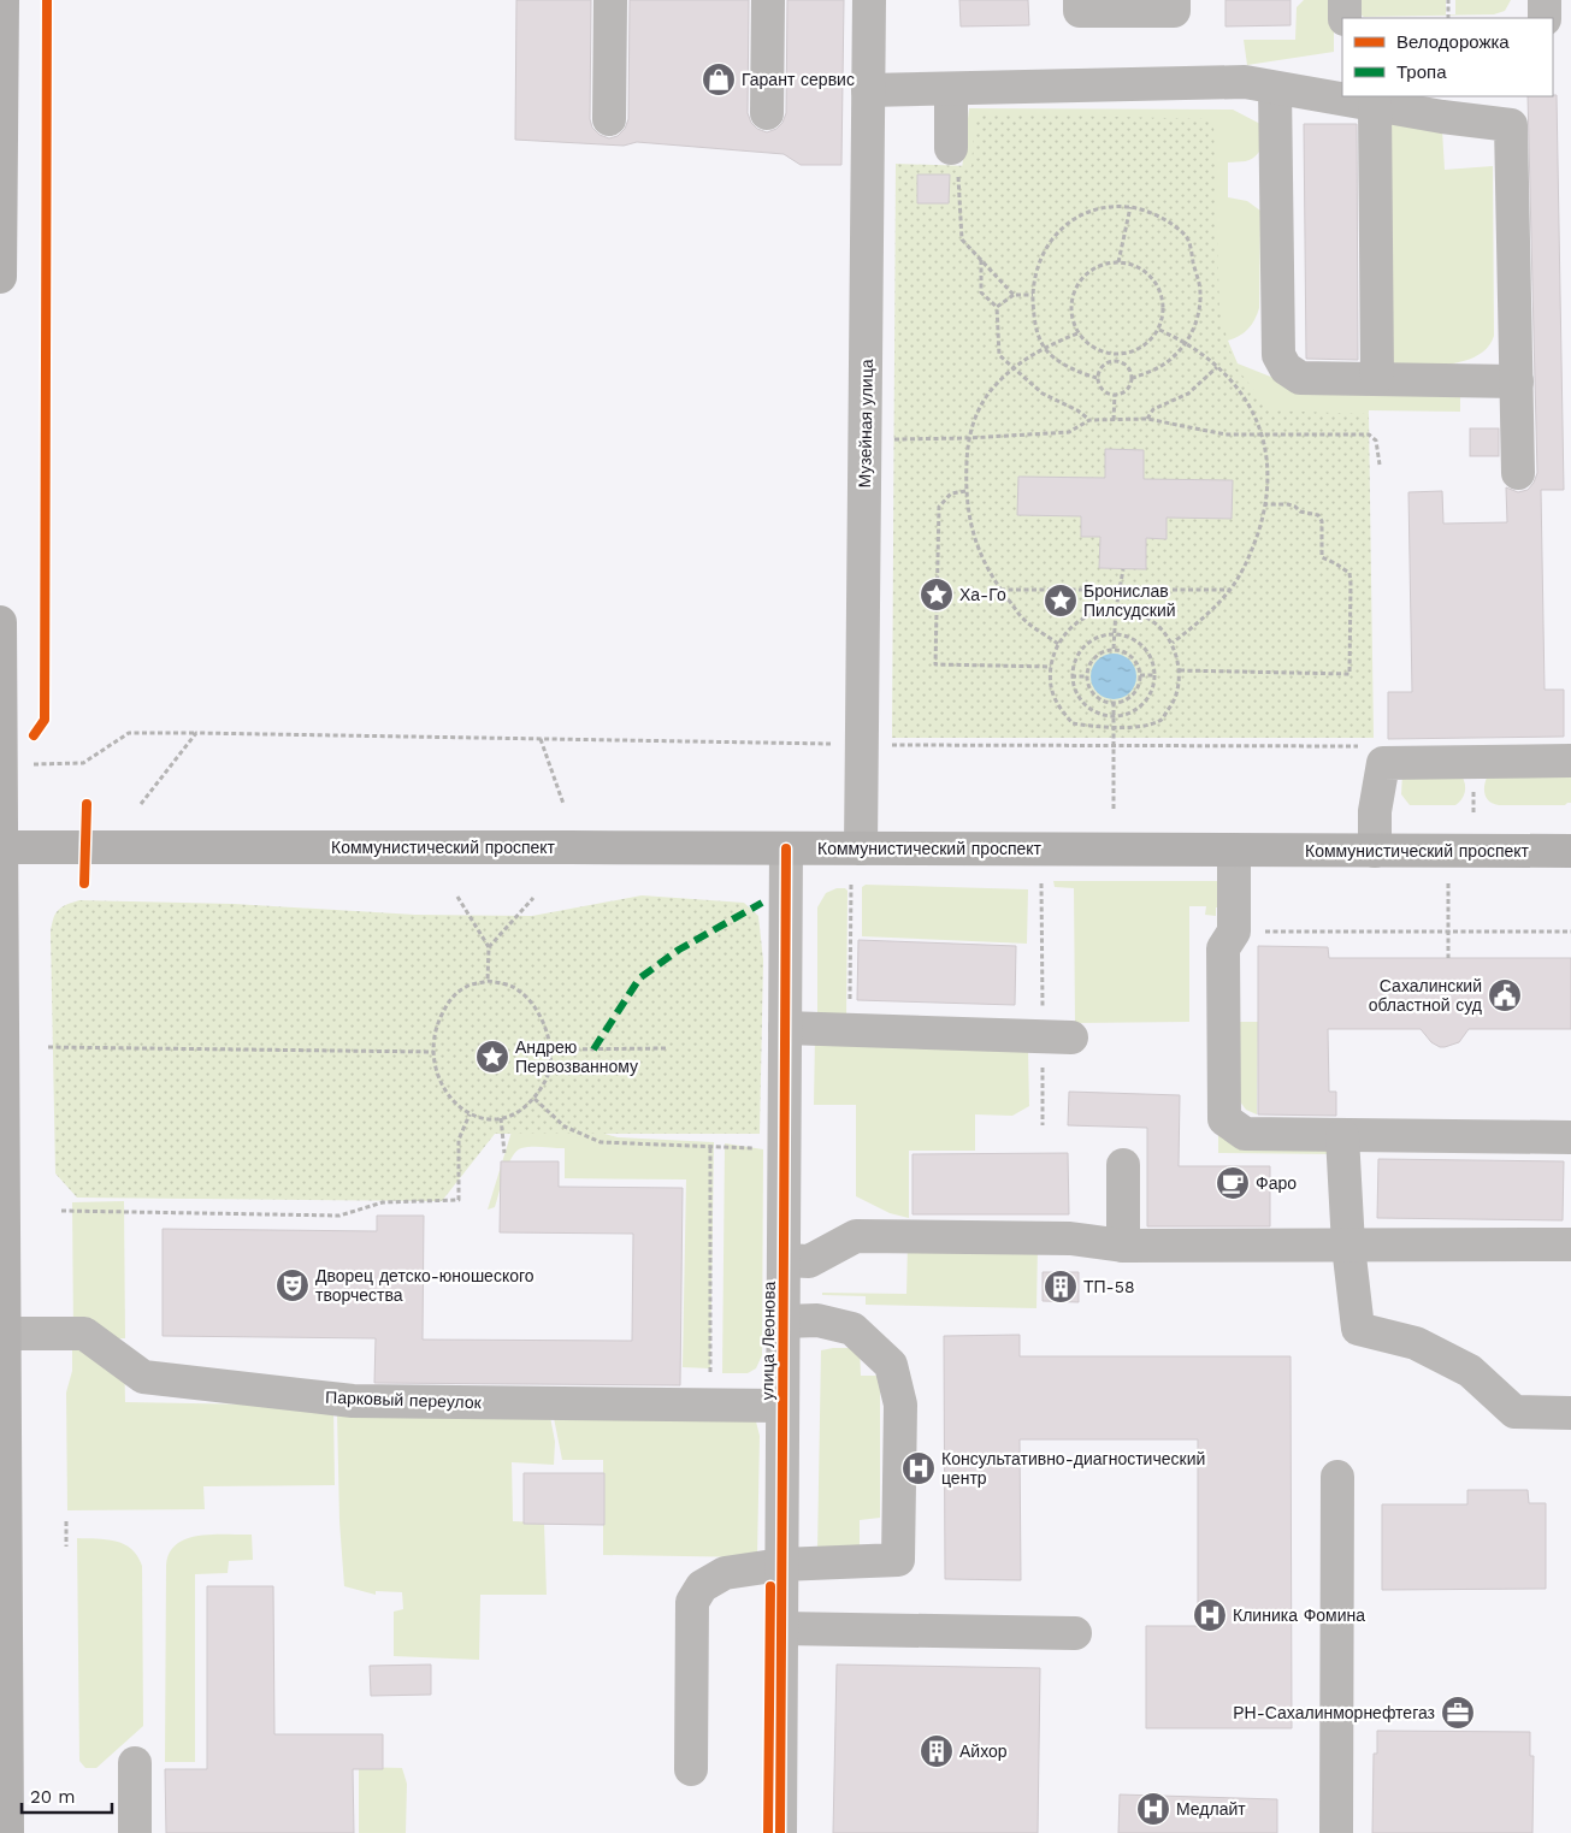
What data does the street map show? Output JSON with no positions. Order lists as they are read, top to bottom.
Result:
{
  "streets": {
    "main road": ["Коммунистический проспект"],
    "street": ["Музейная улица", "улица Леонова", "Парковый переулок"]
  },
  "crossings": [
    ["Музейная улица", "Коммунистический проспект"],
    ["Коммунистический проспект", "улица Леонова"],
    ["улица Леонова", "Парковый переулок"]
  ],
  "places": {
    "shop": ["Гарант сервис"],
    "place": ["Ха-Го", "Бронислав Пилсудский", "Андрею Первозванному"],
    "public building": ["Сахалинский областной суд"],
    "cafe": ["Фаро"],
    "theatre": ["Дворец детско-юношеского творчества"],
    "building": ["ТП-58", "Айхор"],
    "hospital": ["Консультативно-диагностический центр", "Клиника Фомина", "Медлайт"],
    "office": ["РН-Сахалинморнефтегаз"]
  },
  "legend": ["Велодорожка", "Тропа"],
  "scale_bar": "20 m"
}
